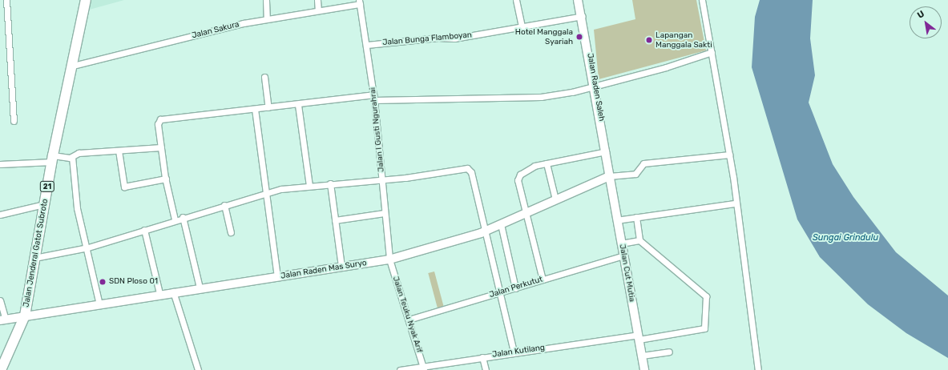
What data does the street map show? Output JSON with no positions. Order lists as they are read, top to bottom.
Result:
{
  "streets": {
    "highway": ["21", "Jalan Jenderal Gatot Subroto"],
    "street": [
      "Jalan Sakura",
      "Jalan Bunga Flamboyan",
      "Jalan Raden Saleh",
      "Jalan I Gusti Ngurahrai",
      "Jalan Raden Mas Suryo",
      "Jalan Cut Mutia",
      "Jalan Perkutut",
      "Jalan Teuku Nyak Arif",
      "Jalan Kutilang"
    ]
  },
  "crossings": [
    ["Jalan Sakura", "Jalan I Gusti Ngurahrai"],
    ["Jalan Sakura", "Jalan Jenderal Gatot Subroto"],
    ["Jalan Bunga Flamboyan", "Jalan Raden Saleh"],
    ["Jalan Bunga Flamboyan", "Jalan I Gusti Ngurahrai"],
    ["Jalan Raden Saleh", "Jalan Raden Mas Suryo"],
    ["Jalan Raden Saleh", "Jalan Cut Mutia"],
    ["Jalan I Gusti Ngurahrai", "Jalan Raden Mas Suryo"],
    ["Jalan I Gusti Ngurahrai", "Jalan Teuku Nyak Arif"],
    ["Jalan Jenderal Gatot Subroto", "Jalan Raden Mas Suryo"],
    ["Jalan Raden Mas Suryo", "Jalan Cut Mutia"],
    ["Jalan Raden Mas Suryo", "Jalan Teuku Nyak Arif"],
    ["Jalan Cut Mutia", "Jalan Perkutut"],
    ["Jalan Cut Mutia", "Jalan Kutilang"],
    ["Jalan Perkutut", "Jalan Teuku Nyak Arif"],
    ["Jalan Teuku Nyak Arif", "Jalan Kutilang"]
  ],
  "water": ["Sungai Grindulu"],
  "places": ["Hotel Manggala Syariah", "Lapangan Manggala Sakti", "SDN Ploso 01"],
  "north": "top left"
}
